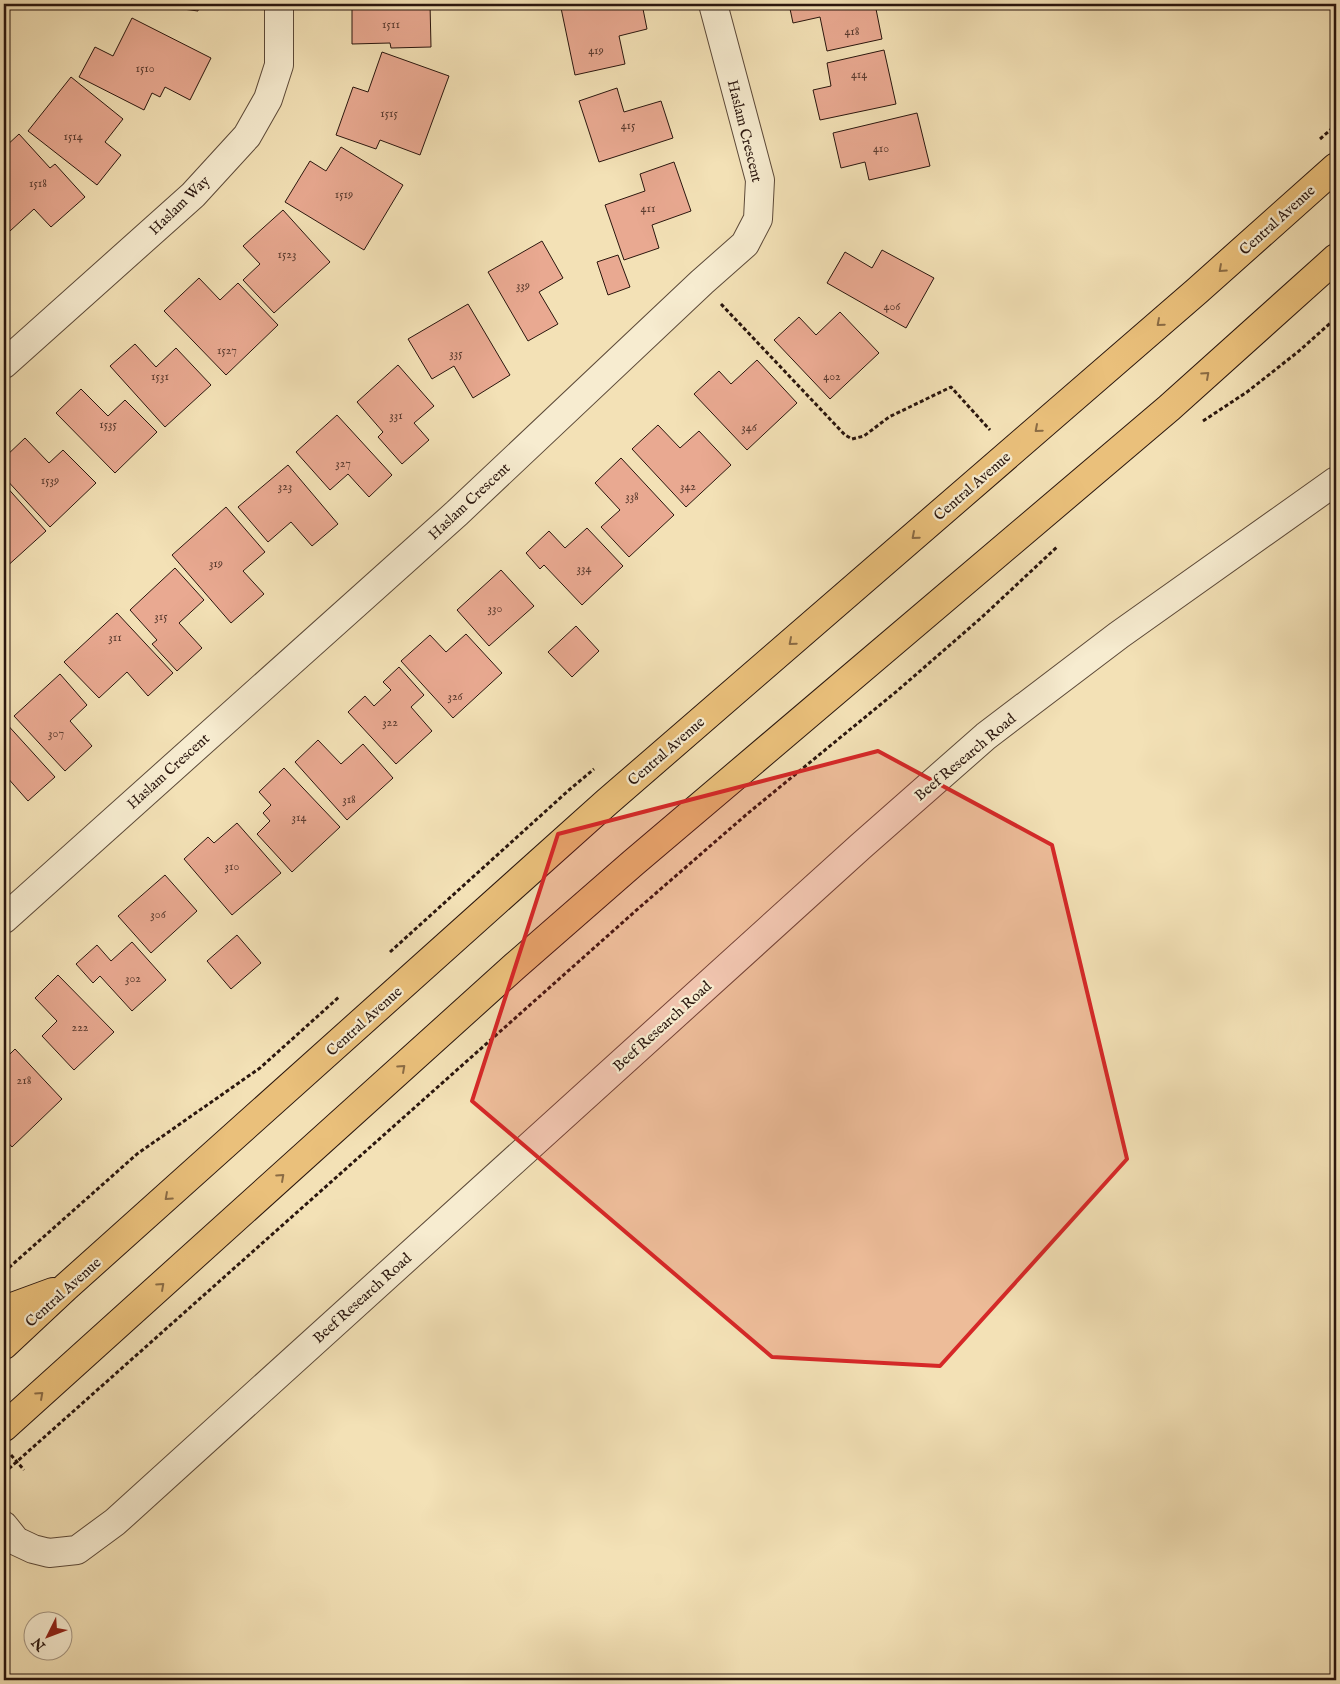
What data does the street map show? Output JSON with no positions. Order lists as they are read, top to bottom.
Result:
{
  "streets": {
    "main road": ["Central Avenue"],
    "street": ["Haslam Crescent", "Haslam Way", "Beef Research Road"]
  },
  "house_numbers": [
    "1511",
    "418",
    "419",
    "1510",
    "414",
    "1515",
    "415",
    "1514",
    "410",
    "1518",
    "1519",
    "411",
    "1523",
    "339",
    "406",
    "1527",
    "335",
    "1531",
    "402",
    "331",
    "1535",
    "346",
    "327",
    "1539",
    "323",
    "342",
    "338",
    "319",
    "334",
    "330",
    "315",
    "311",
    "326",
    "322",
    "307",
    "318",
    "314",
    "310",
    "306",
    "302",
    "222",
    "218"
  ],
  "north": "bottom left"
}
